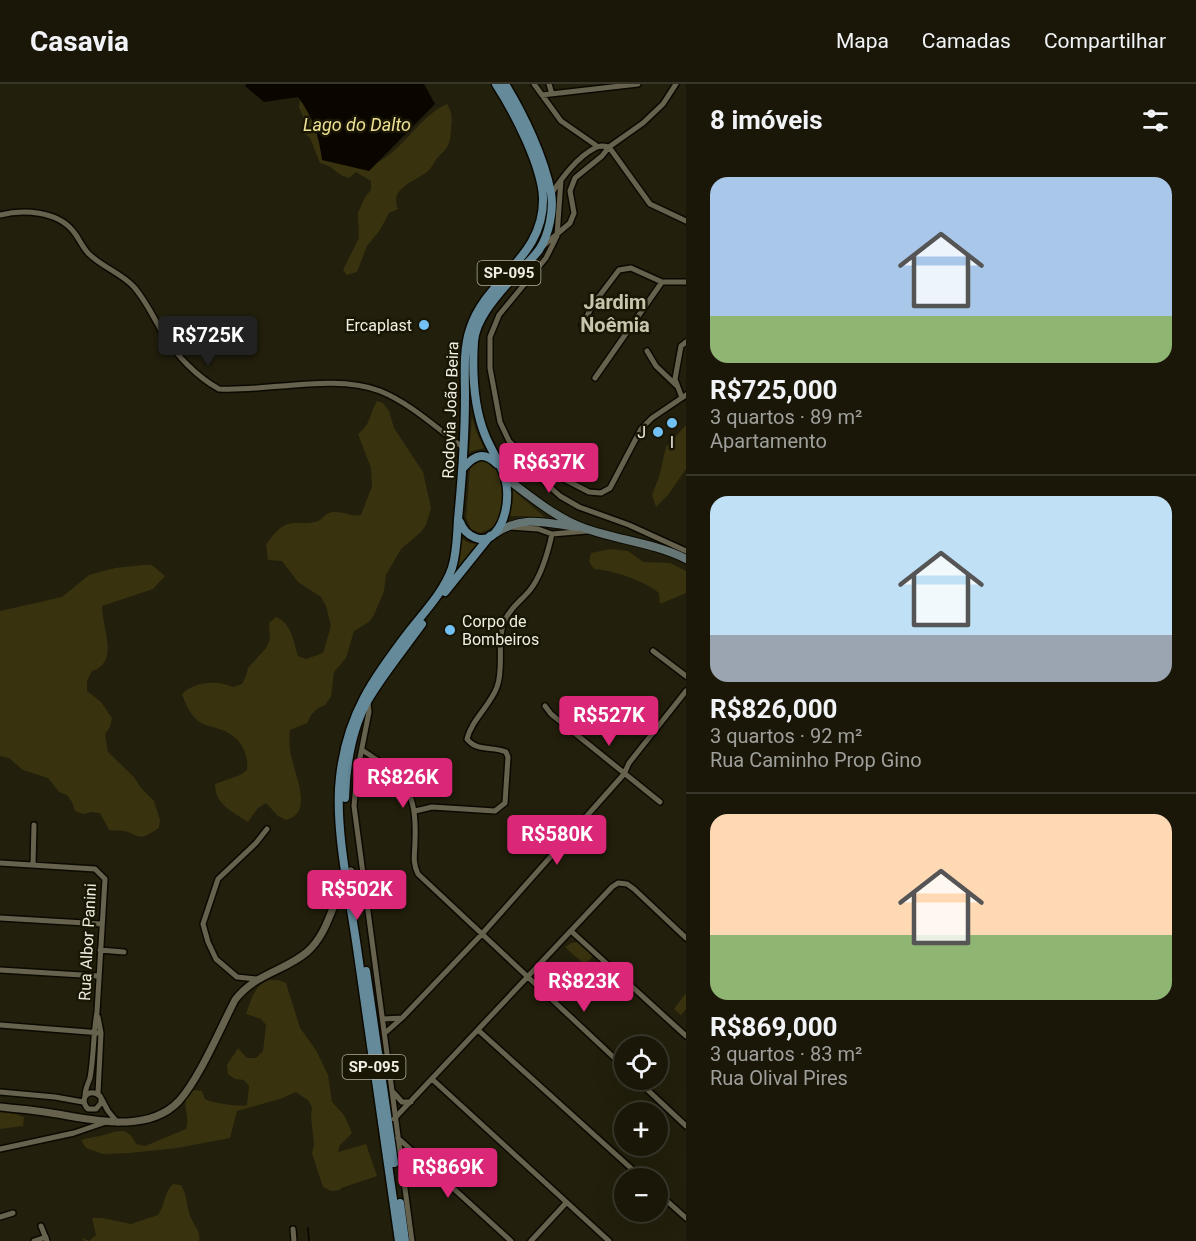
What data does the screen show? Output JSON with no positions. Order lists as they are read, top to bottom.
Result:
{
  "streets": {
    "main road": ["SP-095", "Rodovia João Beira"],
    "street": ["Rua Albor Panini"]
  },
  "crossings": [
    ["SP-095", "Rodovia João Beira"]
  ],
  "districts": ["Jardim Noêmia"],
  "water": ["Lago do Dalto"],
  "places": [
    "Ercaplast",
    "I",
    "J",
    "Corpo de Bombeiros"
  ],
  "page": {
    "header": "Casavia",
    "nav": ["Mapa", "Camadas", "Compartilhar"],
    "heading": "8 imóveis",
    "list": [
      {
        "name": "R$725,000",
        "note": "3 quartos · 89 m² · Apartamento"
      },
      {
        "name": "R$826,000",
        "note": "3 quartos · 92 m² · Rua Caminho Prop Gino"
      },
      {
        "name": "R$869,000",
        "note": "3 quartos · 83 m² · Rua Olival Pires"
      }
    ],
    "price": [
      "R$725K",
      "R$637K",
      "R$527K",
      "R$826K",
      "R$580K",
      "R$502K",
      "R$823K",
      "R$869K"
    ],
    "map_buttons": ["+", "−"]
  }
}
